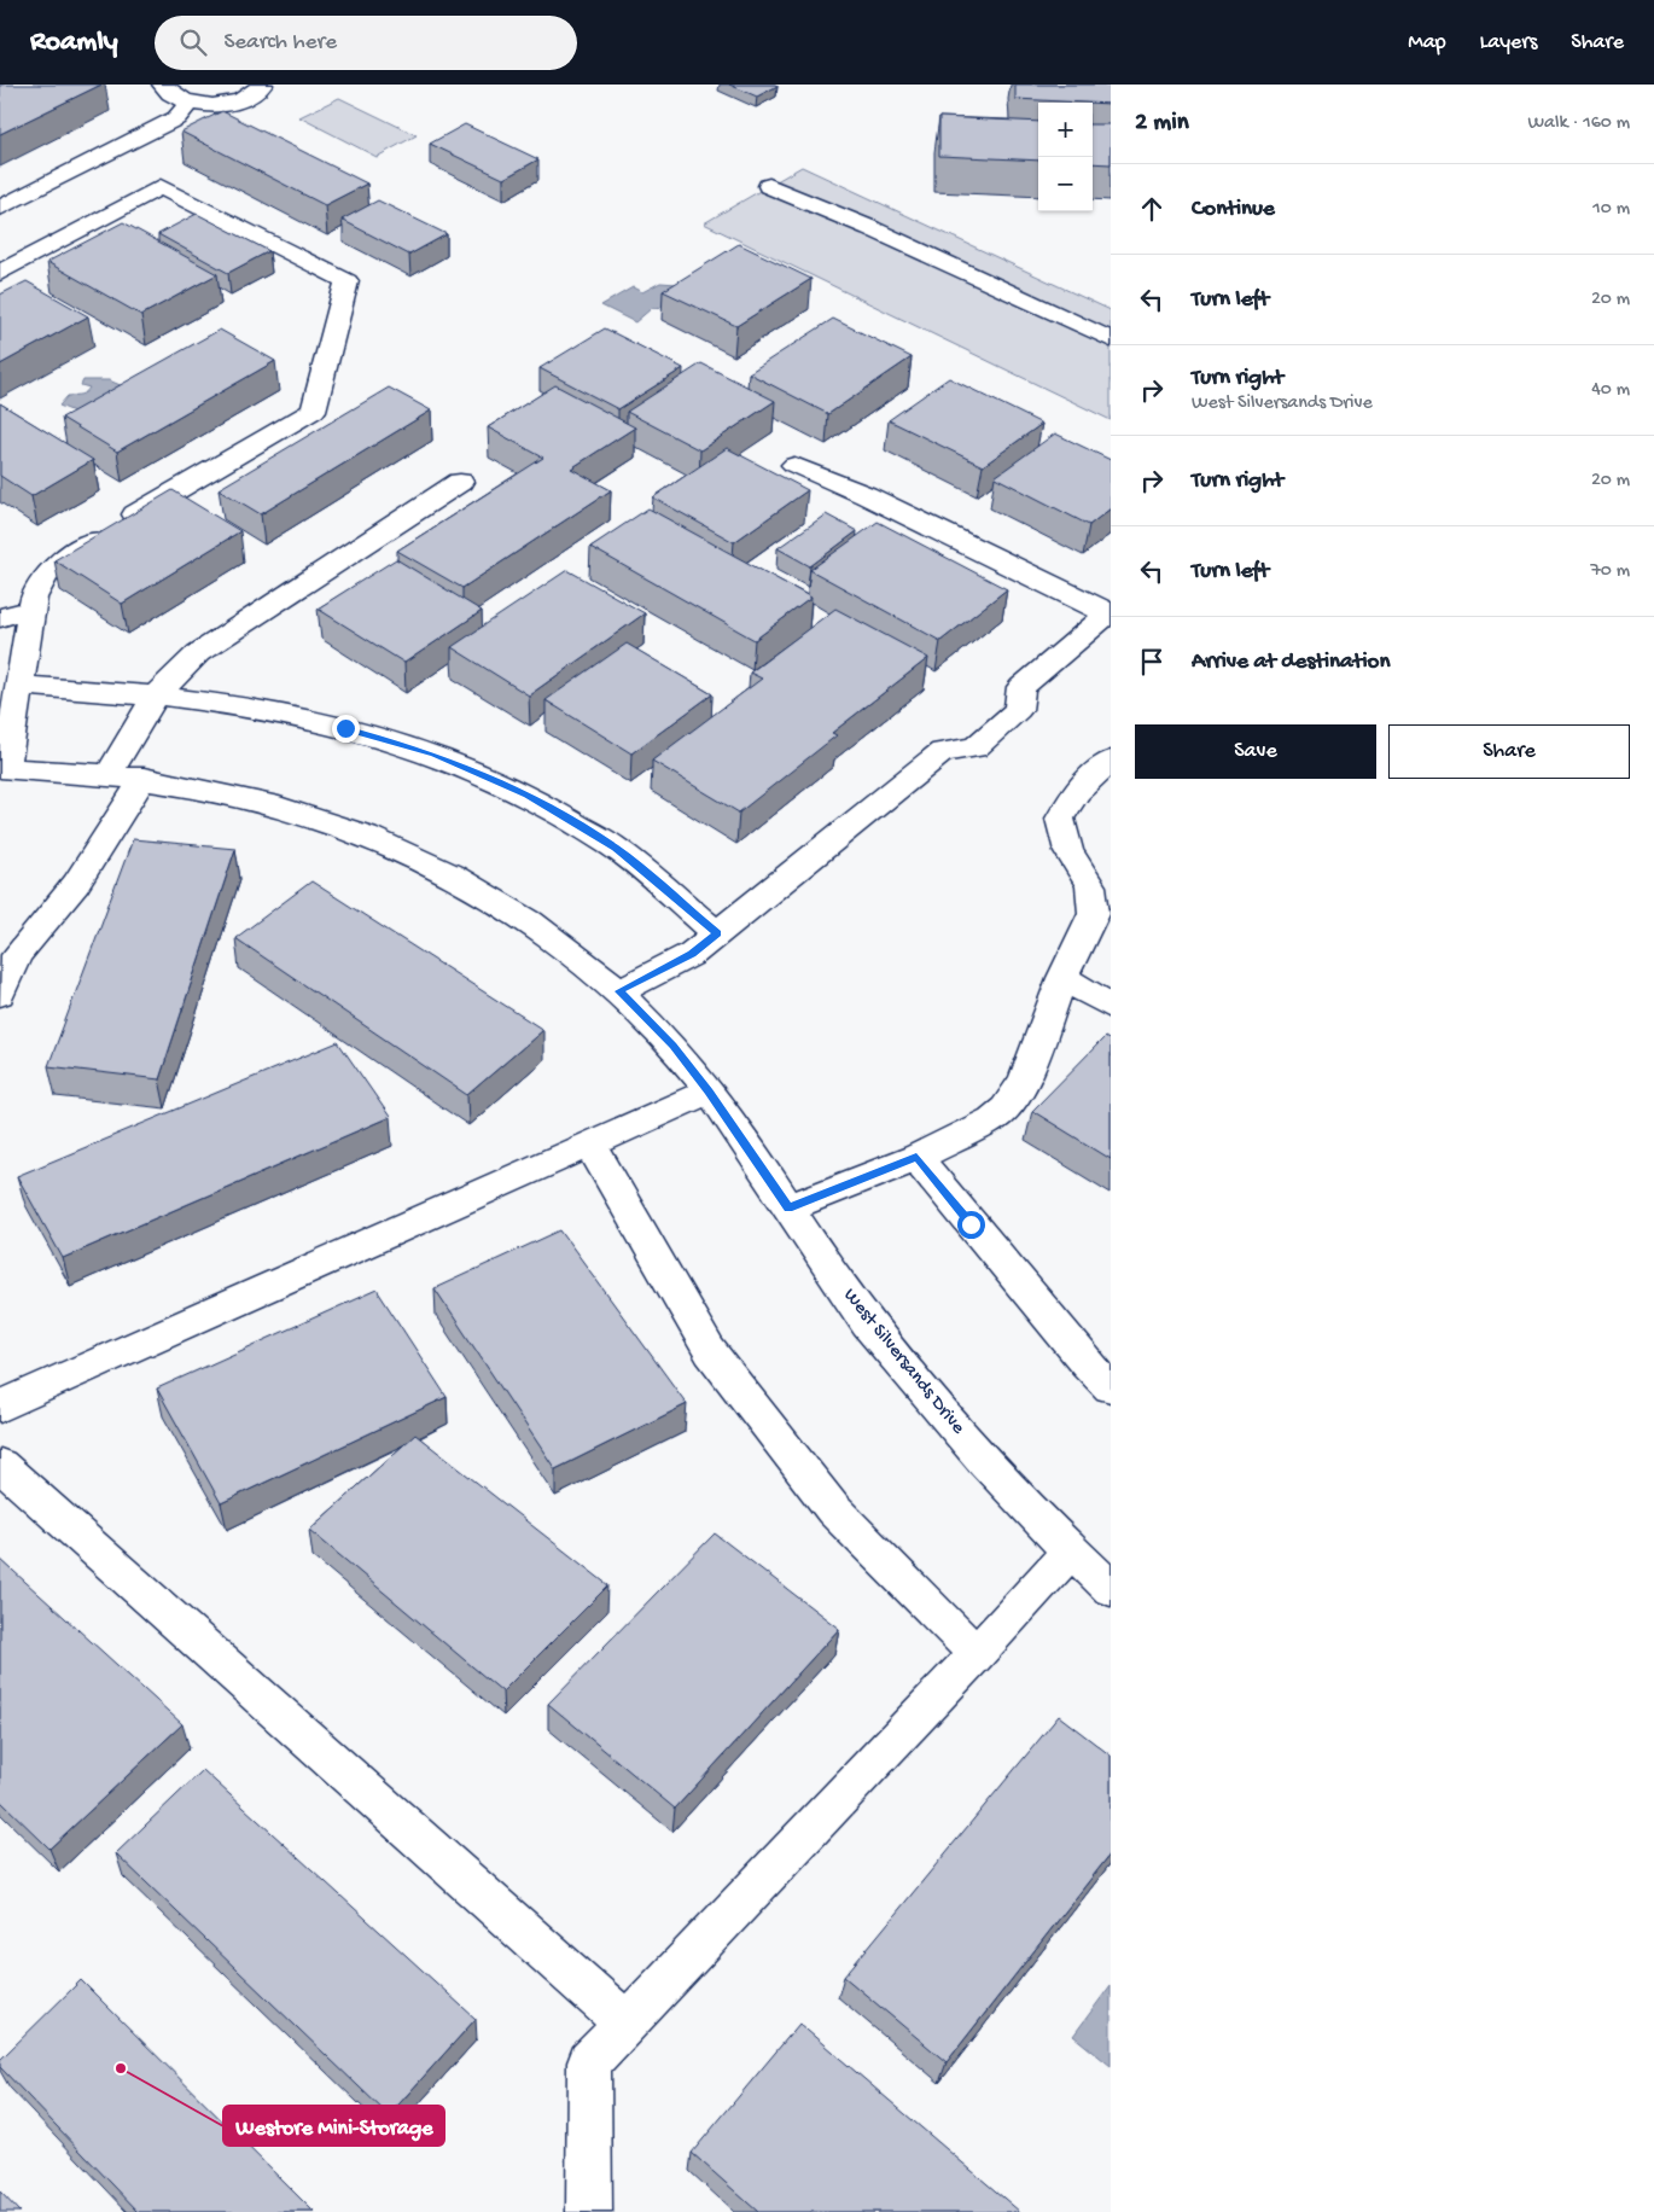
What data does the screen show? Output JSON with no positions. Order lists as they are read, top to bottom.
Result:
{
  "streets": {
    "street": ["West Silversands Drive"]
  },
  "places": ["Westore Mini-Storage"],
  "page": {
    "header": "Roamly",
    "search": "Search here",
    "nav": ["Map", "Layers", "Share"],
    "heading": ["2 min", "Walk · 160 m"],
    "map_buttons": ["+", "−"],
    "list": [
      ["Continue", "10 m"],
      ["Turn left", "20 m"],
      ["Turn right", "West Silversands Drive", "40 m"],
      ["Turn right", "20 m"],
      ["Turn left", "70 m"],
      "Arrive at destination"
    ],
    "buttons": ["Save", "Share"]
  }
}
